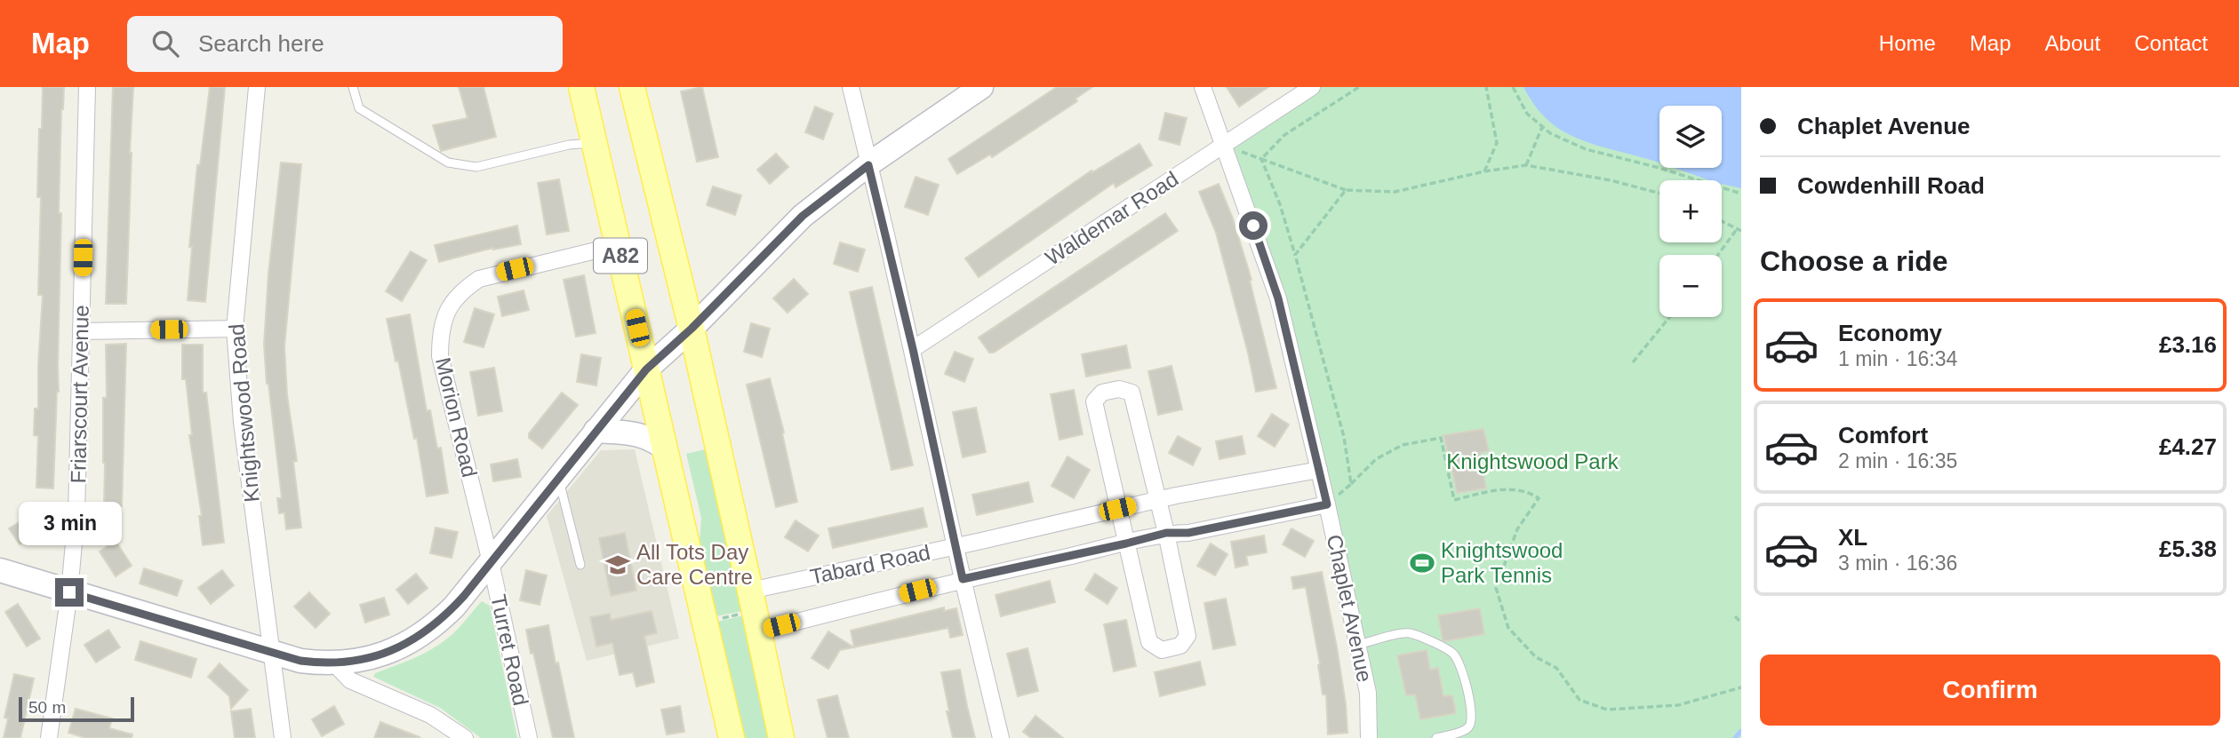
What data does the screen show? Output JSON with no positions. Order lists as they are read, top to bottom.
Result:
{
  "streets": {
    "main road": ["A82"],
    "street": [
      "Waldemar Road",
      "Friarscourt Avenue",
      "Knightswood Road",
      "Morion Road",
      "Tabard Road",
      "Chaplet Avenue",
      "Turret Road"
    ]
  },
  "crossings": [
    ["Waldemar Road", "Chaplet Avenue"],
    ["A82", "Morion Road"],
    ["A82", "Tabard Road"],
    ["Morion Road", "Turret Road"],
    ["Tabard Road", "Chaplet Avenue"]
  ],
  "parks": ["Knightswood Park"],
  "places": {
    "sports": ["Knightswood Park Tennis"],
    "school or university": ["All Tots Day Care Centre"]
  },
  "scale_bar": "50 m",
  "page": {
    "header": "Map",
    "search": "Search here",
    "nav": [
      "Home",
      "Map",
      "About",
      "Contact"
    ],
    "banner": ["Chaplet Avenue", "Cowdenhill Road"],
    "map_buttons": ["+", "−"],
    "heading": "Choose a ride",
    "list": [
      {
        "name": "Economy",
        "note": "1 min · 16:34",
        "value": "£3.16"
      },
      {
        "name": "Comfort",
        "note": "2 min · 16:35",
        "value": "£4.27"
      },
      {
        "name": "XL",
        "note": "3 min · 16:36",
        "value": "£5.38"
      }
    ],
    "bubble": "3 min",
    "buttons": "Confirm",
    "scale": "50 m"
  }
}
